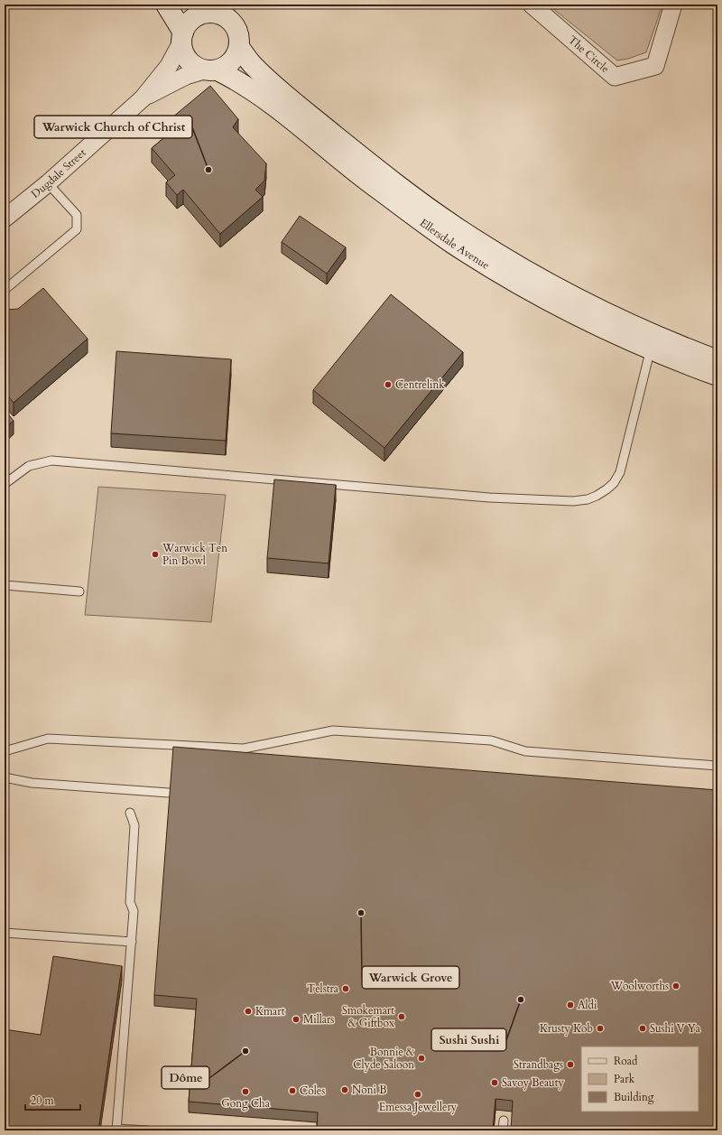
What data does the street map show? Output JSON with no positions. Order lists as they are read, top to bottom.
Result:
{
  "streets": {
    "street": ["The Circle", "Dugdale Street", "Ellersdale Avenue"]
  },
  "crossings": [
    ["Dugdale Street", "Ellersdale Avenue"]
  ],
  "places": [
    "Warwick Church of Christ",
    "Centrelink",
    "Warwick Ten Pin Bowl",
    "Warwick Grove",
    "Woolworths",
    "Telstra",
    "Sushi Sushi",
    "Aldi",
    "Kmart",
    "Smokemart & Giftbox",
    "Millars",
    "Krusty Kob",
    "Sushi V Ya",
    "Dôme",
    "Bonnie & Clyde Saloon",
    "Strandbags",
    "Savoy Beauty",
    "Noni B",
    "Coles",
    "Gong Cha",
    "Emessa Jewellery"
  ],
  "legend": ["Road", "Park", "Building"],
  "scale_bar": "20 m"
}
